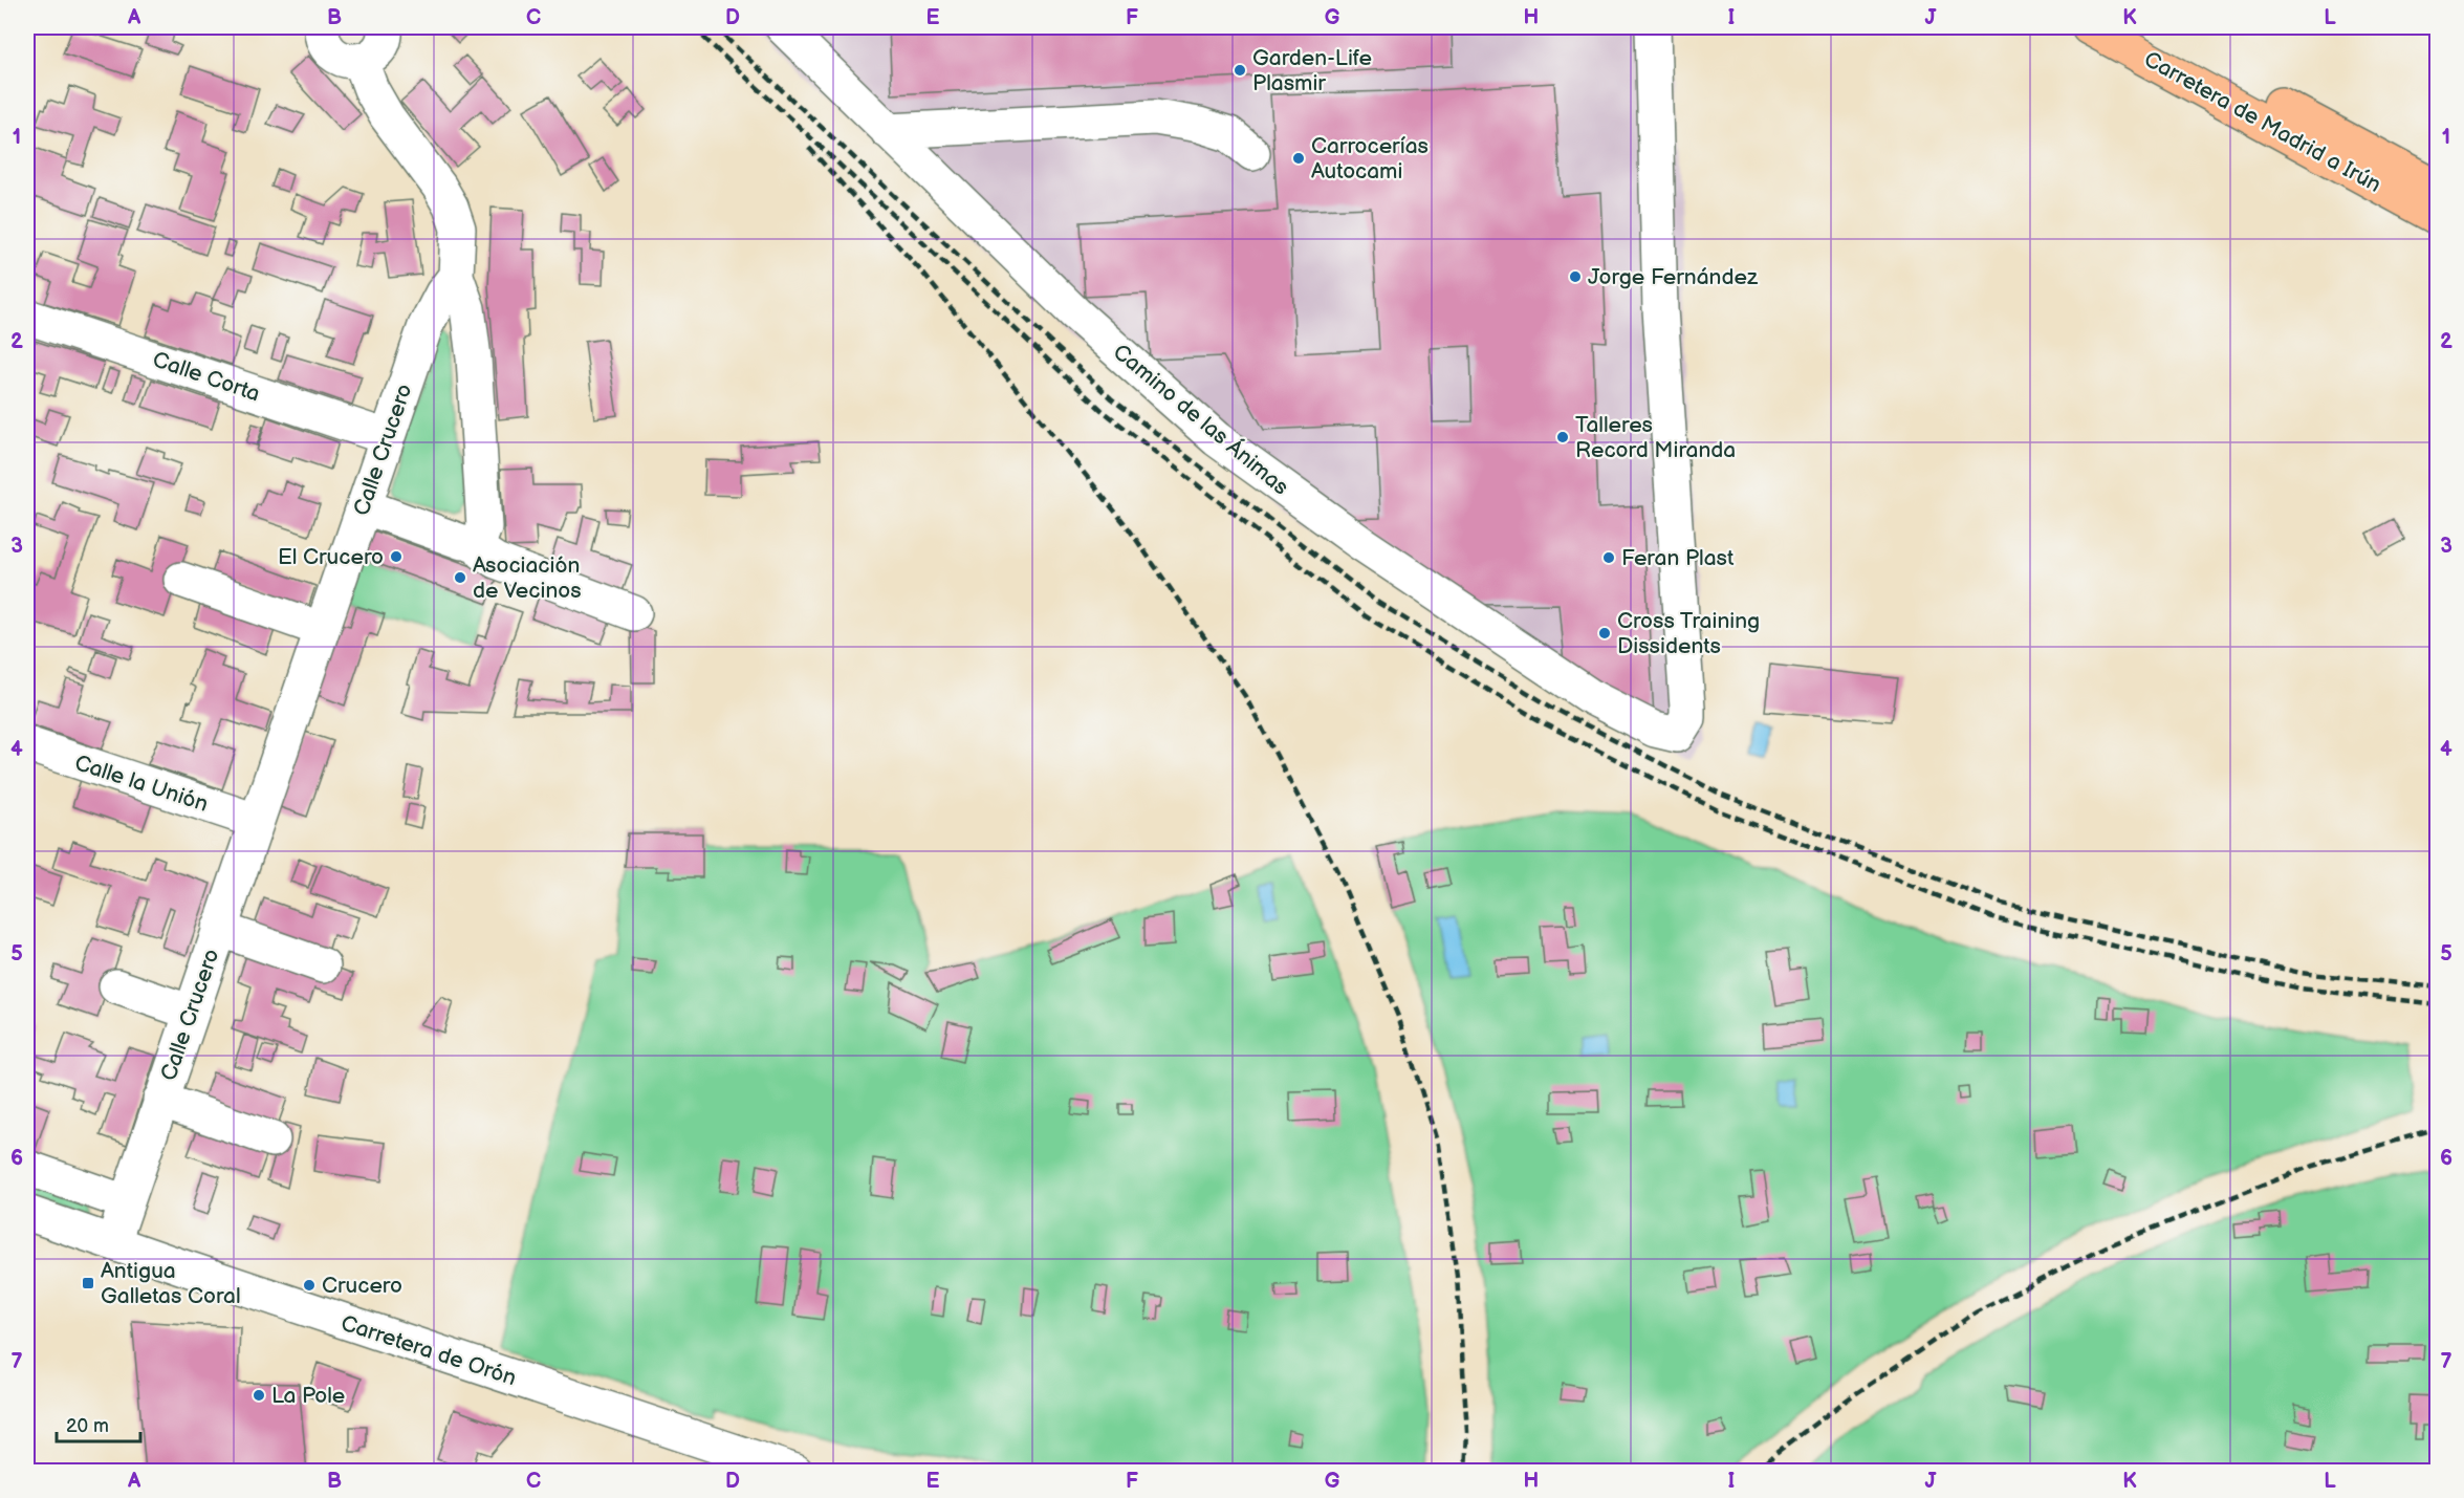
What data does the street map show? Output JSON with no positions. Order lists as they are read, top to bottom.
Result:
{
  "streets": {
    "highway": ["Carretera de Madrid a Irún"],
    "street": [
      "Calle Corta",
      "Camino de las Ánimas",
      "Calle Crucero",
      "Calle la Unión",
      "Carretera de Orón"
    ]
  },
  "crossings": [
    ["Calle Corta", "Calle Crucero"],
    ["Calle Crucero", "Calle la Unión"],
    ["Calle Crucero", "Carretera de Orón"]
  ],
  "places": {
    "other": [
      "Garden-Life Plasmir",
      "Carrocerías Autocami",
      "Jorge Fernández",
      "Talleres Record Miranda",
      "El Crucero",
      "Feran Plast",
      "Asociación de Vecinos",
      "Cross Training Dissidents",
      "Crucero",
      "La Pole"
    ],
    "transit": ["Antigua Galletas Coral"]
  },
  "scale_bar": "20 m",
  "grid": {
    "columns": [
      "A",
      "B",
      "C",
      "D",
      "E",
      "F",
      "G",
      "H",
      "I",
      "J",
      "K",
      "L"
    ],
    "rows": [
      "1",
      "2",
      "3",
      "4",
      "5",
      "6",
      "7"
    ]
  }
}
